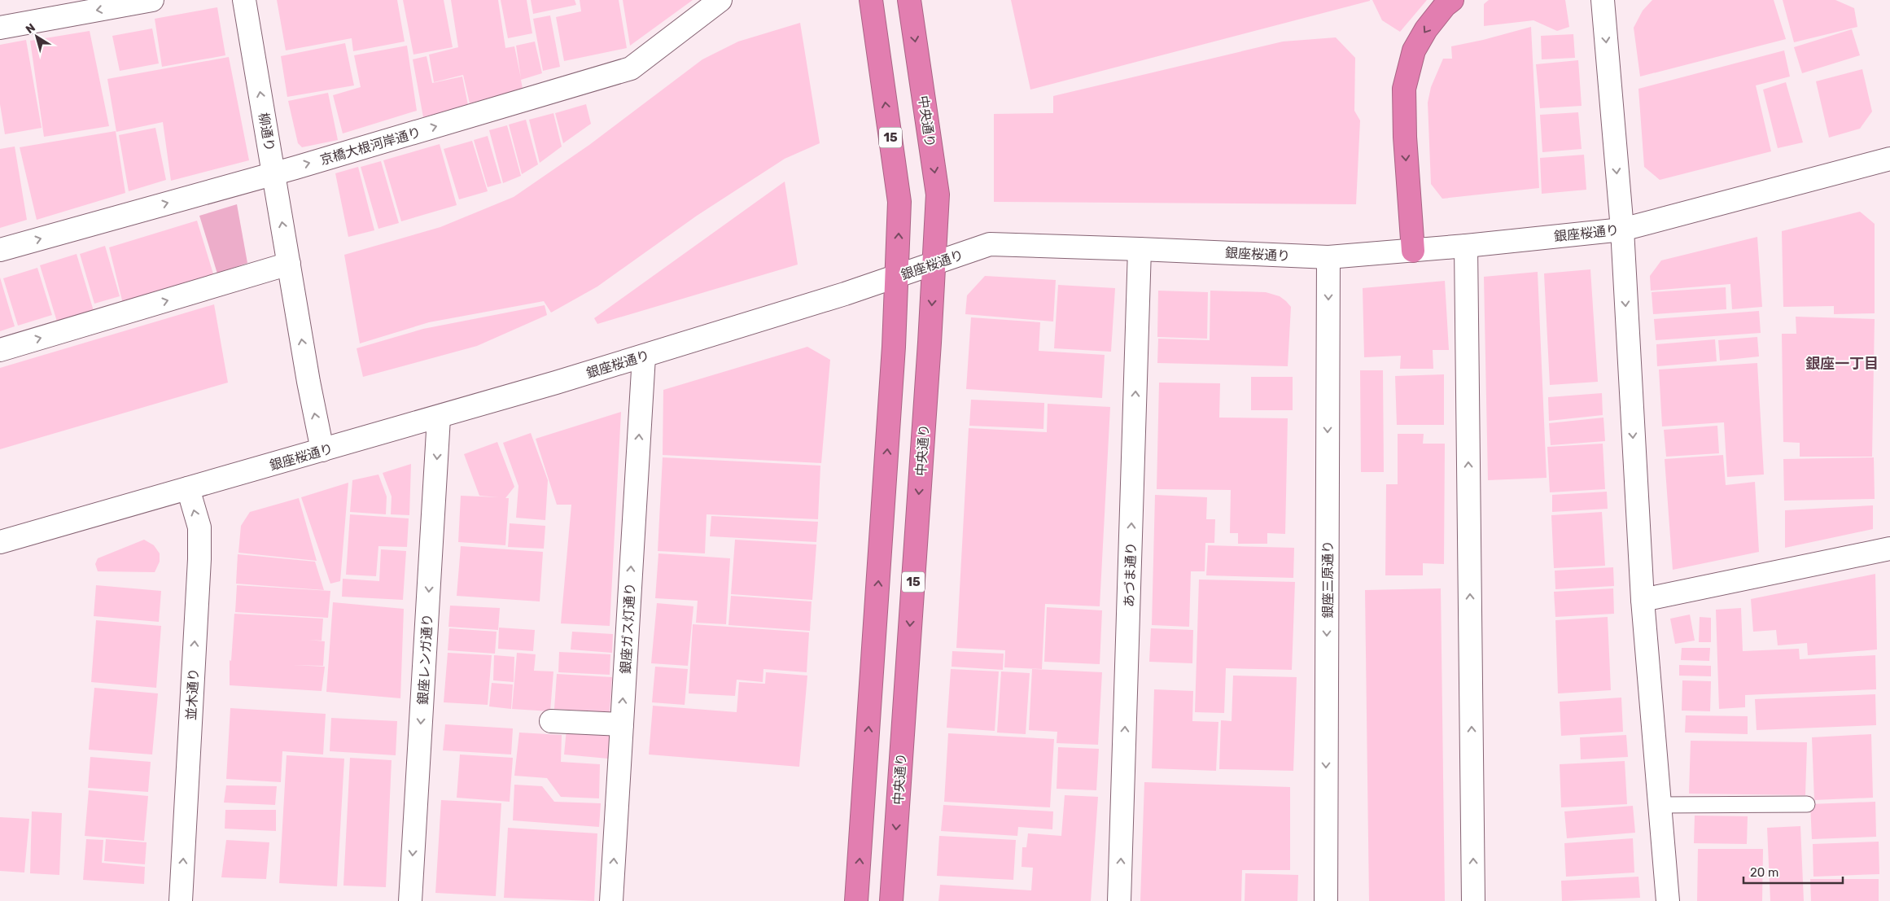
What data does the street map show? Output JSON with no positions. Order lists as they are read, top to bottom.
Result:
{
  "streets": {
    "highway": ["中央通り", "15"],
    "street": [
      "柳通り",
      "京橋大根河岸通り",
      "銀座桜通り",
      "あづま通り",
      "銀座三原通り",
      "銀座ガス灯通り",
      "銀座レンガ通り",
      "並木通り"
    ]
  },
  "crossings": [
    ["中央通り", "銀座桜通り"],
    ["柳通り", "京橋大根河岸通り"],
    ["柳通り", "銀座桜通り"],
    ["15", "銀座桜通り"],
    ["銀座桜通り", "あづま通り"],
    ["銀座桜通り", "銀座三原通り"],
    ["銀座桜通り", "銀座ガス灯通り"],
    ["銀座桜通り", "銀座レンガ通り"],
    ["銀座桜通り", "並木通り"]
  ],
  "one_way": [
    "柳通り",
    "あづま通り",
    "銀座ガス灯通り",
    "銀座レンガ通り",
    "並木通り"
  ],
  "districts": ["銀座一丁目"],
  "scale_bar": "20 m",
  "north": "top left"
}
